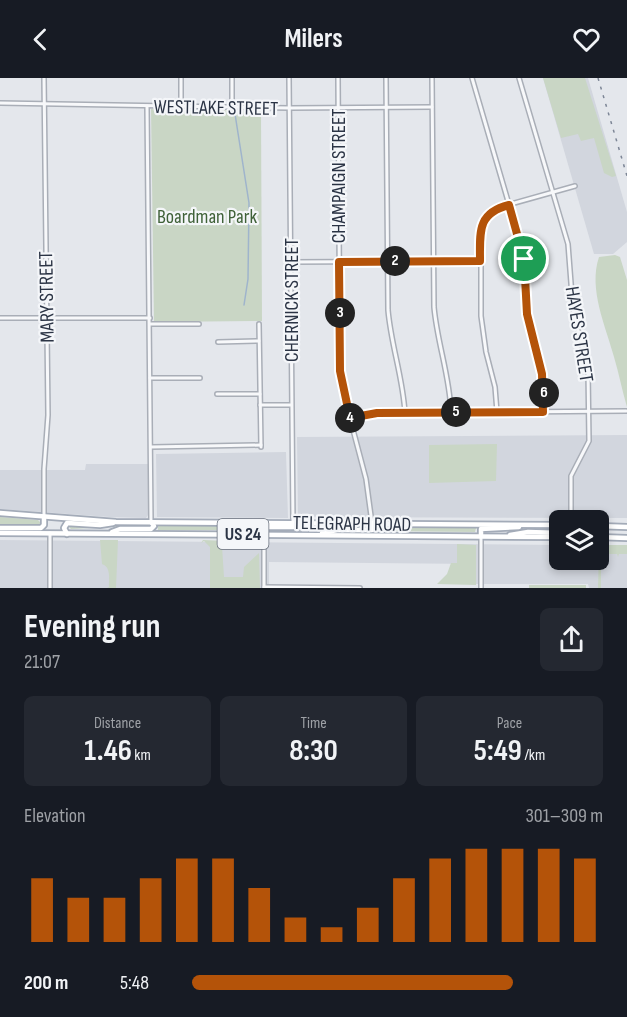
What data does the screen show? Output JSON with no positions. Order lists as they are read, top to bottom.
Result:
{
  "streets": {
    "main road": ["TELEGRAPH ROAD", "US 24"],
    "street": [
      "WESTLAKE STREET",
      "CHAMPAIGN STREET",
      "MARY STREET",
      "CHERNICK STREET",
      "HAYES STREET"
    ]
  },
  "crossings": [
    ["WESTLAKE STREET", "CHAMPAIGN STREET"],
    ["WESTLAKE STREET", "MARY STREET"],
    ["WESTLAKE STREET", "CHERNICK STREET"],
    ["CHAMPAIGN STREET", "TELEGRAPH ROAD"],
    ["MARY STREET", "TELEGRAPH ROAD"],
    ["CHERNICK STREET", "TELEGRAPH ROAD"]
  ],
  "parks": ["Boardman Park"],
  "page": {
    "header": "Milers",
    "pins": [
      "2",
      "3",
      "6",
      "5",
      "4"
    ],
    "heading": ["Evening run", "21:07"],
    "stats": [
      ["Distance", "1.46 km"],
      ["Time", "8:30"],
      ["Pace", "5:49 /km"]
    ],
    "chart": ["Elevation", "301–309 m"],
    "list": [
      {
        "name": "200 m",
        "note": "5:48"
      }
    ]
  }
}
